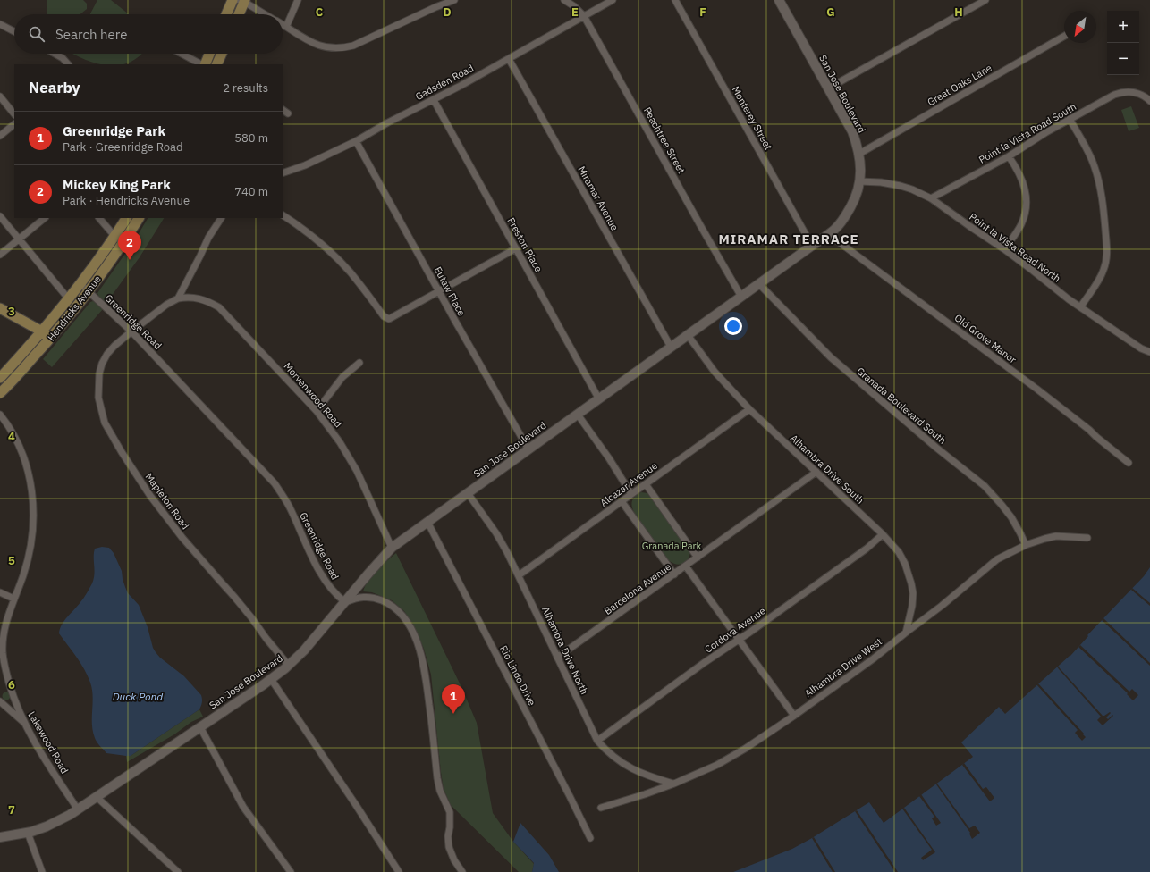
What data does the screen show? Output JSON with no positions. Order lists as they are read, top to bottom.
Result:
{
  "streets": {
    "main road": ["Hendricks Avenue"],
    "street": [
      "Gadsden Road",
      "Great Oaks Lane",
      "San Jose Boulevard",
      "Monterey Street",
      "Point la Vista Road South",
      "Peachtree Street",
      "Miramar Avenue",
      "Preston Place",
      "Point la Vista Road North",
      "Eutaw Place",
      "Greenridge Road",
      "Old Grove Manor",
      "Morvenwood Road",
      "Granada Boulevard South",
      "Alhambra Drive South",
      "Alcazar Avenue",
      "Mapleton Road",
      "Barcelona Avenue",
      "Cordova Avenue",
      "Alhambra Drive North",
      "Alhambra Drive West",
      "Rio Lindo Drive",
      "Lakewood Road"
    ]
  },
  "crossings": [
    ["Gadsden Road", "Peachtree Street"],
    ["Gadsden Road", "Miramar Avenue"],
    ["Gadsden Road", "Preston Place"],
    ["Gadsden Road", "Eutaw Place"],
    ["Great Oaks Lane", "San Jose Boulevard"],
    ["San Jose Boulevard", "Monterey Street"],
    ["San Jose Boulevard", "Peachtree Street"],
    ["San Jose Boulevard", "Miramar Avenue"],
    ["San Jose Boulevard", "Preston Place"],
    ["San Jose Boulevard", "Point la Vista Road North"],
    ["San Jose Boulevard", "Eutaw Place"],
    ["San Jose Boulevard", "Greenridge Road"],
    ["San Jose Boulevard", "Old Grove Manor"],
    ["San Jose Boulevard", "Morvenwood Road"],
    ["San Jose Boulevard", "Granada Boulevard South"],
    ["San Jose Boulevard", "Alhambra Drive South"],
    ["San Jose Boulevard", "Mapleton Road"],
    ["San Jose Boulevard", "Alhambra Drive North"],
    ["San Jose Boulevard", "Rio Lindo Drive"],
    ["San Jose Boulevard", "Lakewood Road"],
    ["Point la Vista Road South", "Point la Vista Road North"],
    ["Hendricks Avenue", "Greenridge Road"],
    ["Greenridge Road", "Mapleton Road"],
    ["Granada Boulevard South", "Alhambra Drive West"],
    ["Alhambra Drive South", "Alcazar Avenue"],
    ["Alhambra Drive South", "Barcelona Avenue"],
    ["Alhambra Drive South", "Cordova Avenue"],
    ["Alhambra Drive South", "Alhambra Drive West"],
    ["Alcazar Avenue", "Alhambra Drive North"],
    ["Barcelona Avenue", "Alhambra Drive North"],
    ["Cordova Avenue", "Alhambra Drive North"],
    ["Alhambra Drive North", "Alhambra Drive West"]
  ],
  "districts": ["MIRAMAR TERRACE"],
  "water": ["Duck Pond"],
  "parks": ["Granada Park"],
  "north": "bottom left",
  "page": {
    "map_buttons": ["+", "−"],
    "search": "Search here",
    "heading": ["Nearby", "2 results"],
    "list": [
      {
        "mark": "1",
        "name": "Greenridge Park",
        "note": "Park · Greenridge Road",
        "value": "580 m"
      },
      {
        "mark": "2",
        "name": "Mickey King Park",
        "note": "Park · Hendricks Avenue",
        "value": "740 m"
      }
    ],
    "pins": ["2", "1"]
  },
  "grid": {
    "columns": [
      "C",
      "D",
      "E",
      "F",
      "G",
      "H"
    ],
    "rows": [
      "3",
      "4",
      "5",
      "6",
      "7"
    ]
  }
}
